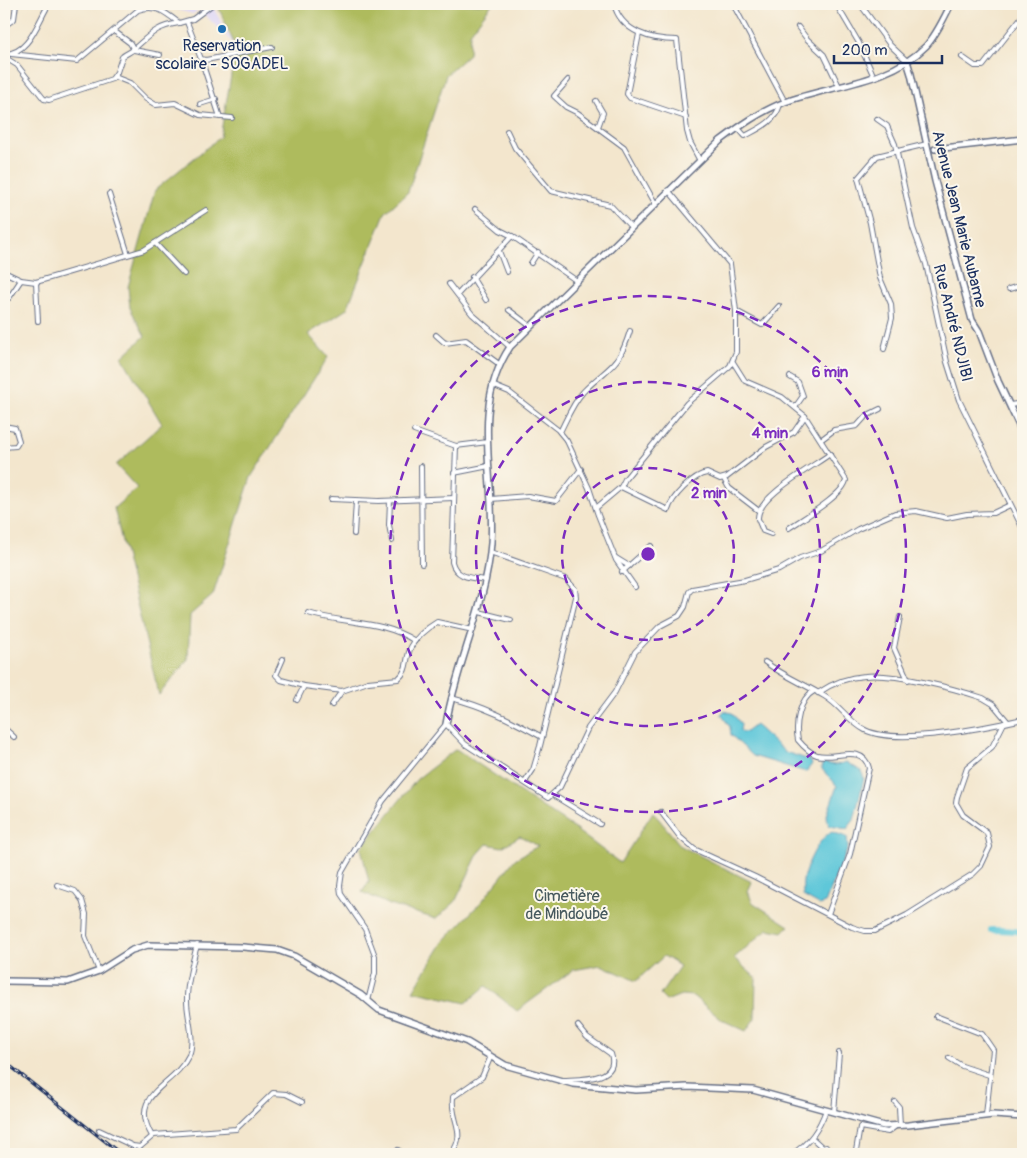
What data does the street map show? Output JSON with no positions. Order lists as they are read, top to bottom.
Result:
{
  "streets": {
    "street": ["Avenue Jean Marie Aubame", "Rue André NDJIBI"]
  },
  "parks": ["Cimetière de Mindoubé"],
  "places": ["Reservation scolaire - SOGADEL"],
  "scale_bar": "200 m",
  "rings": ["6 min", "4 min", "2 min"]
}
